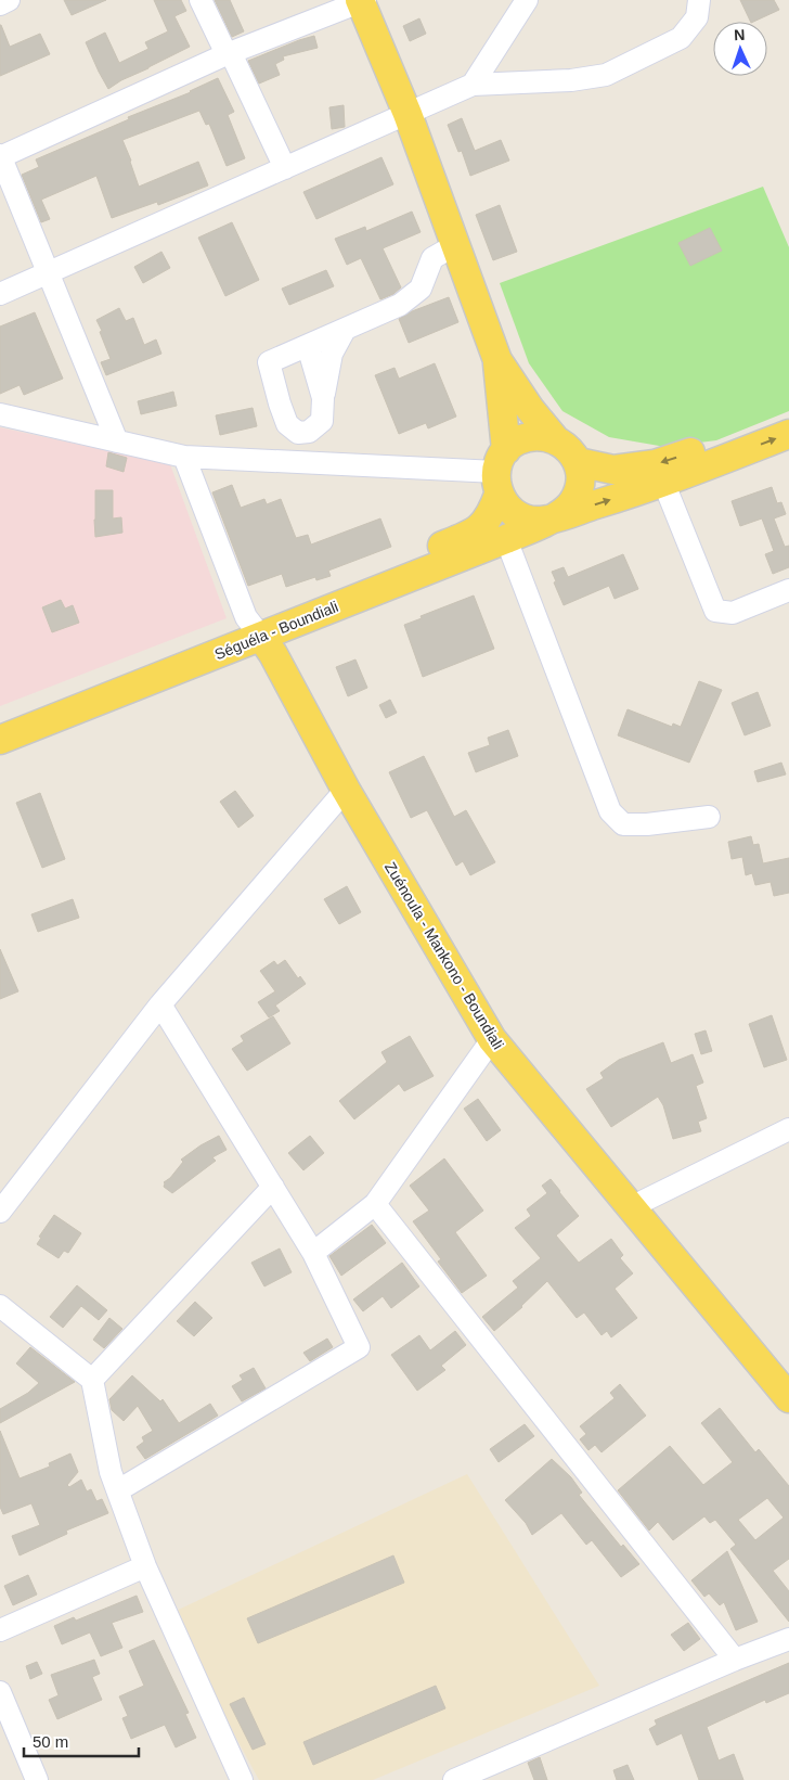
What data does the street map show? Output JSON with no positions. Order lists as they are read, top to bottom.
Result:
{
  "streets": {
    "main road": ["Séguéla - Boundiali", "Zuénoula - Mankono - Boundiali"]
  },
  "crossings": [
    ["Séguéla - Boundiali", "Zuénoula - Mankono - Boundiali"]
  ],
  "scale_bar": "50 m",
  "north": "top"
}
